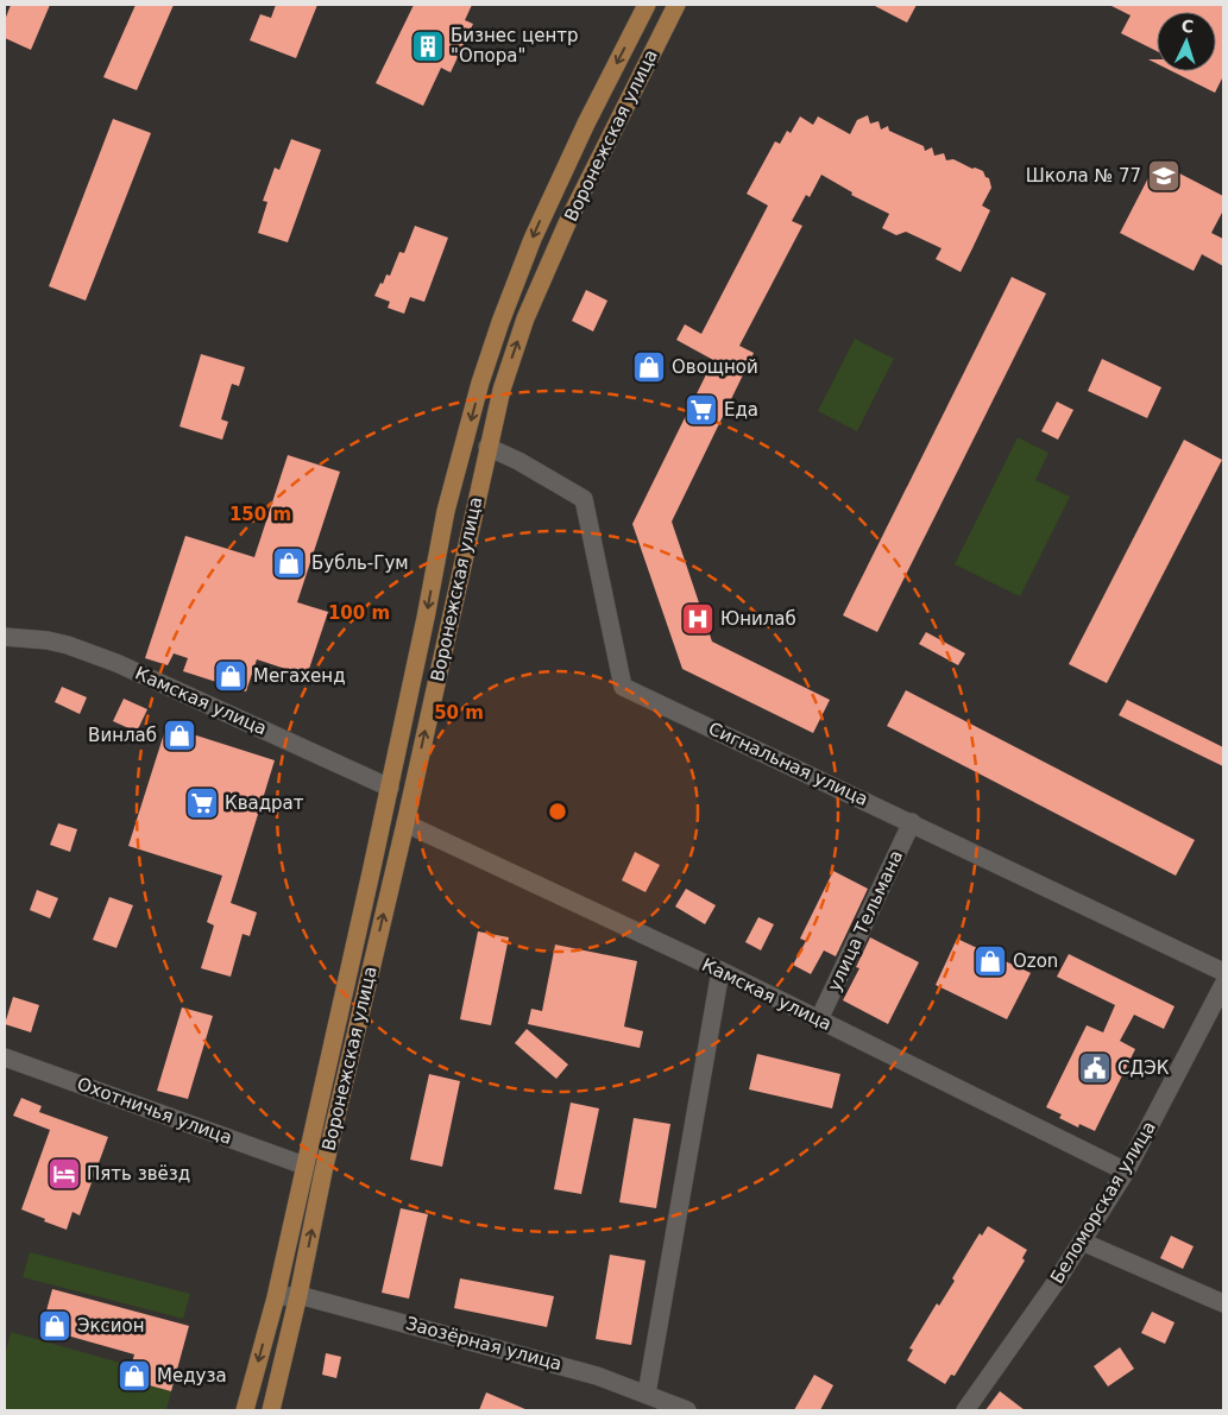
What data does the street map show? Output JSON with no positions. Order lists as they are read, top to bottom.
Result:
{
  "streets": {
    "main road": ["Воронежская улица"],
    "street": [
      "Камская улица",
      "Сигнальная улица",
      "улица Тельмана",
      "Охотничья улица",
      "Беломорская улица",
      "Заозёрная улица"
    ]
  },
  "crossings": [
    ["Воронежская улица", "Камская улица"],
    ["Воронежская улица", "Сигнальная улица"],
    ["Воронежская улица", "Охотничья улица"],
    ["Воронежская улица", "Заозёрная улица"],
    ["Камская улица", "улица Тельмана"],
    ["Камская улица", "Беломорская улица"],
    ["Сигнальная улица", "улица Тельмана"]
  ],
  "places": {
    "building": ["Бизнес центр \"Опора\""],
    "school or university": ["Школа № 77"],
    "shop": [
      "Овощной",
      "Бубль-Гум",
      "Мегахенд",
      "Винлаб",
      "Ozon",
      "Эксион",
      "Медуза"
    ],
    "supermarket": ["Еда", "Квадрат"],
    "hospital": ["Юнилаб"],
    "public building": ["СДЭК"],
    "hotel": ["Пять звёзд"]
  },
  "north": "top",
  "rings": ["150 m", "100 m", "50 m"]
}
